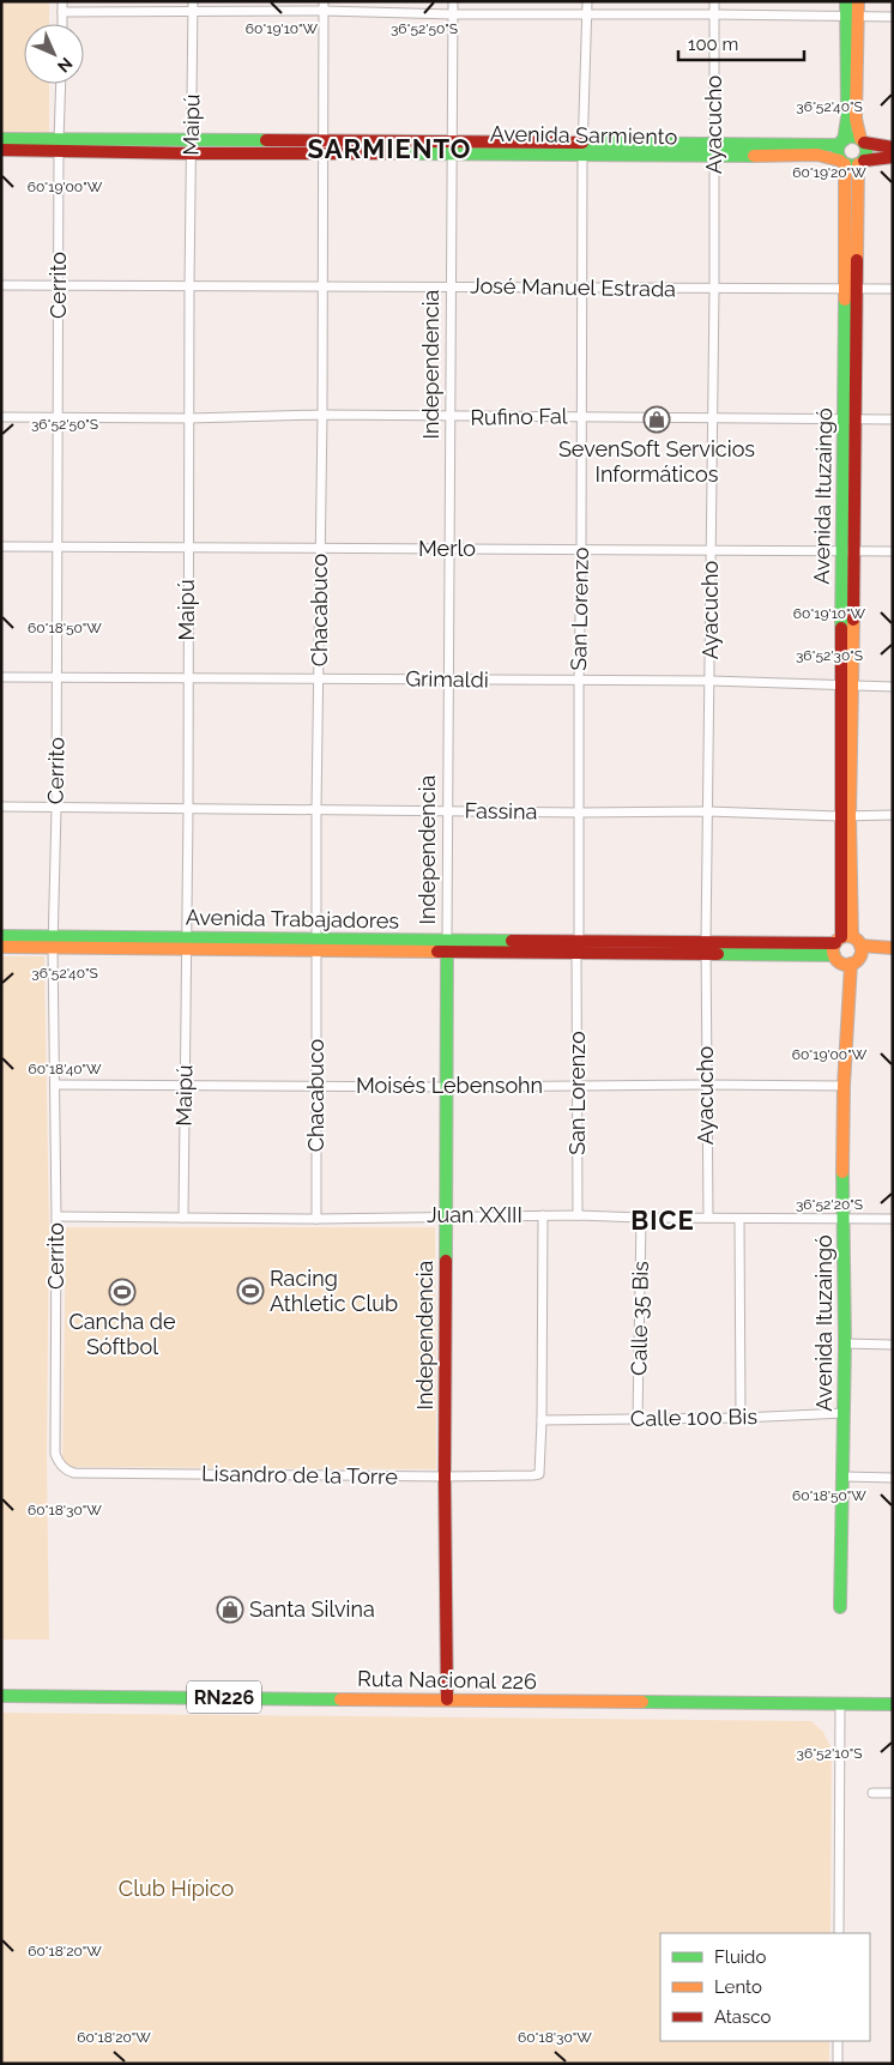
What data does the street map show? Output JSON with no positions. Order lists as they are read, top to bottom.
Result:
{
  "streets": {
    "main road": [
      "Avenida Sarmiento",
      "Independencia",
      "Avenida Ituzaingó",
      "Avenida Trabajadores",
      "Ruta Nacional 226",
      "RN226"
    ],
    "street": [
      "Maipú",
      "Ayacucho",
      "Cerrito",
      "José Manuel Estrada",
      "Rufino Fal",
      "Merlo",
      "San Lorenzo",
      "Chacabuco",
      "Grimaldi",
      "Fassina",
      "Moisés Lebensohn",
      "Juan XXIII",
      "Calle 35 Bis",
      "Calle 100 Bis",
      "Lisandro de la Torre"
    ]
  },
  "crossings": [
    ["Maipú", "Avenida Sarmiento"],
    ["Maipú", "José Manuel Estrada"],
    ["Maipú", "Rufino Fal"],
    ["Maipú", "Merlo"],
    ["Maipú", "Grimaldi"],
    ["Maipú", "Fassina"],
    ["Maipú", "Avenida Trabajadores"],
    ["Maipú", "Moisés Lebensohn"],
    ["Maipú", "Juan XXIII"],
    ["Ayacucho", "Avenida Sarmiento"],
    ["Ayacucho", "José Manuel Estrada"],
    ["Ayacucho", "Rufino Fal"],
    ["Ayacucho", "Merlo"],
    ["Ayacucho", "Grimaldi"],
    ["Ayacucho", "Fassina"],
    ["Ayacucho", "Avenida Trabajadores"],
    ["Ayacucho", "Moisés Lebensohn"],
    ["Ayacucho", "Juan XXIII"],
    ["Avenida Sarmiento", "Cerrito"],
    ["Avenida Sarmiento", "Independencia"],
    ["Avenida Sarmiento", "Avenida Ituzaingó"],
    ["Avenida Sarmiento", "San Lorenzo"],
    ["Avenida Sarmiento", "Chacabuco"],
    ["Cerrito", "José Manuel Estrada"],
    ["Cerrito", "Rufino Fal"],
    ["Cerrito", "Merlo"],
    ["Cerrito", "Grimaldi"],
    ["Cerrito", "Fassina"],
    ["Cerrito", "Avenida Trabajadores"],
    ["Cerrito", "Moisés Lebensohn"],
    ["Cerrito", "Juan XXIII"],
    ["Cerrito", "Lisandro de la Torre"],
    ["José Manuel Estrada", "Independencia"],
    ["José Manuel Estrada", "Avenida Ituzaingó"],
    ["José Manuel Estrada", "San Lorenzo"],
    ["José Manuel Estrada", "Chacabuco"],
    ["Independencia", "Rufino Fal"],
    ["Independencia", "Merlo"],
    ["Independencia", "Grimaldi"],
    ["Independencia", "Fassina"],
    ["Independencia", "Avenida Trabajadores"],
    ["Independencia", "Moisés Lebensohn"],
    ["Independencia", "Juan XXIII"],
    ["Independencia", "Lisandro de la Torre"],
    ["Independencia", "Ruta Nacional 226"],
    ["Rufino Fal", "Avenida Ituzaingó"],
    ["Rufino Fal", "San Lorenzo"],
    ["Rufino Fal", "Chacabuco"],
    ["Avenida Ituzaingó", "Merlo"],
    ["Avenida Ituzaingó", "Grimaldi"],
    ["Avenida Ituzaingó", "Fassina"],
    ["Avenida Ituzaingó", "Avenida Trabajadores"],
    ["Avenida Ituzaingó", "Moisés Lebensohn"],
    ["Avenida Ituzaingó", "Juan XXIII"],
    ["Avenida Ituzaingó", "Calle 100 Bis"],
    ["Merlo", "San Lorenzo"],
    ["Merlo", "Chacabuco"],
    ["San Lorenzo", "Grimaldi"],
    ["San Lorenzo", "Fassina"],
    ["San Lorenzo", "Avenida Trabajadores"],
    ["San Lorenzo", "Moisés Lebensohn"],
    ["San Lorenzo", "Juan XXIII"],
    ["Chacabuco", "Grimaldi"],
    ["Chacabuco", "Fassina"],
    ["Chacabuco", "Avenida Trabajadores"],
    ["Chacabuco", "Moisés Lebensohn"],
    ["Chacabuco", "Juan XXIII"],
    ["Juan XXIII", "Calle 35 Bis"],
    ["Calle 35 Bis", "Calle 100 Bis"],
    ["Calle 100 Bis", "Lisandro de la Torre"]
  ],
  "districts": ["SARMIENTO", "BICE"],
  "parks": ["Club Hípico"],
  "places": {
    "shop": ["SevenSoft Servicios Informáticos", "Santa Silvina"],
    "sports": ["Racing Athletic Club", "Cancha de Sóftbol"]
  },
  "legend": ["Fluido", "Lento", "Atasco"],
  "scale_bar": "100 m",
  "north": "bottom right",
  "coordinates": [
    "60°19'10\"W",
    "36°52'50\"S",
    "36°52'40\"S",
    "60°19'20\"W",
    "60°19'00\"W",
    "60°18'50\"W",
    "36°52'30\"S",
    "60°18'40\"W",
    "36°52'20\"S",
    "60°18'30\"W",
    "36°52'10\"S",
    "60°18'20\"W"
  ]
}
